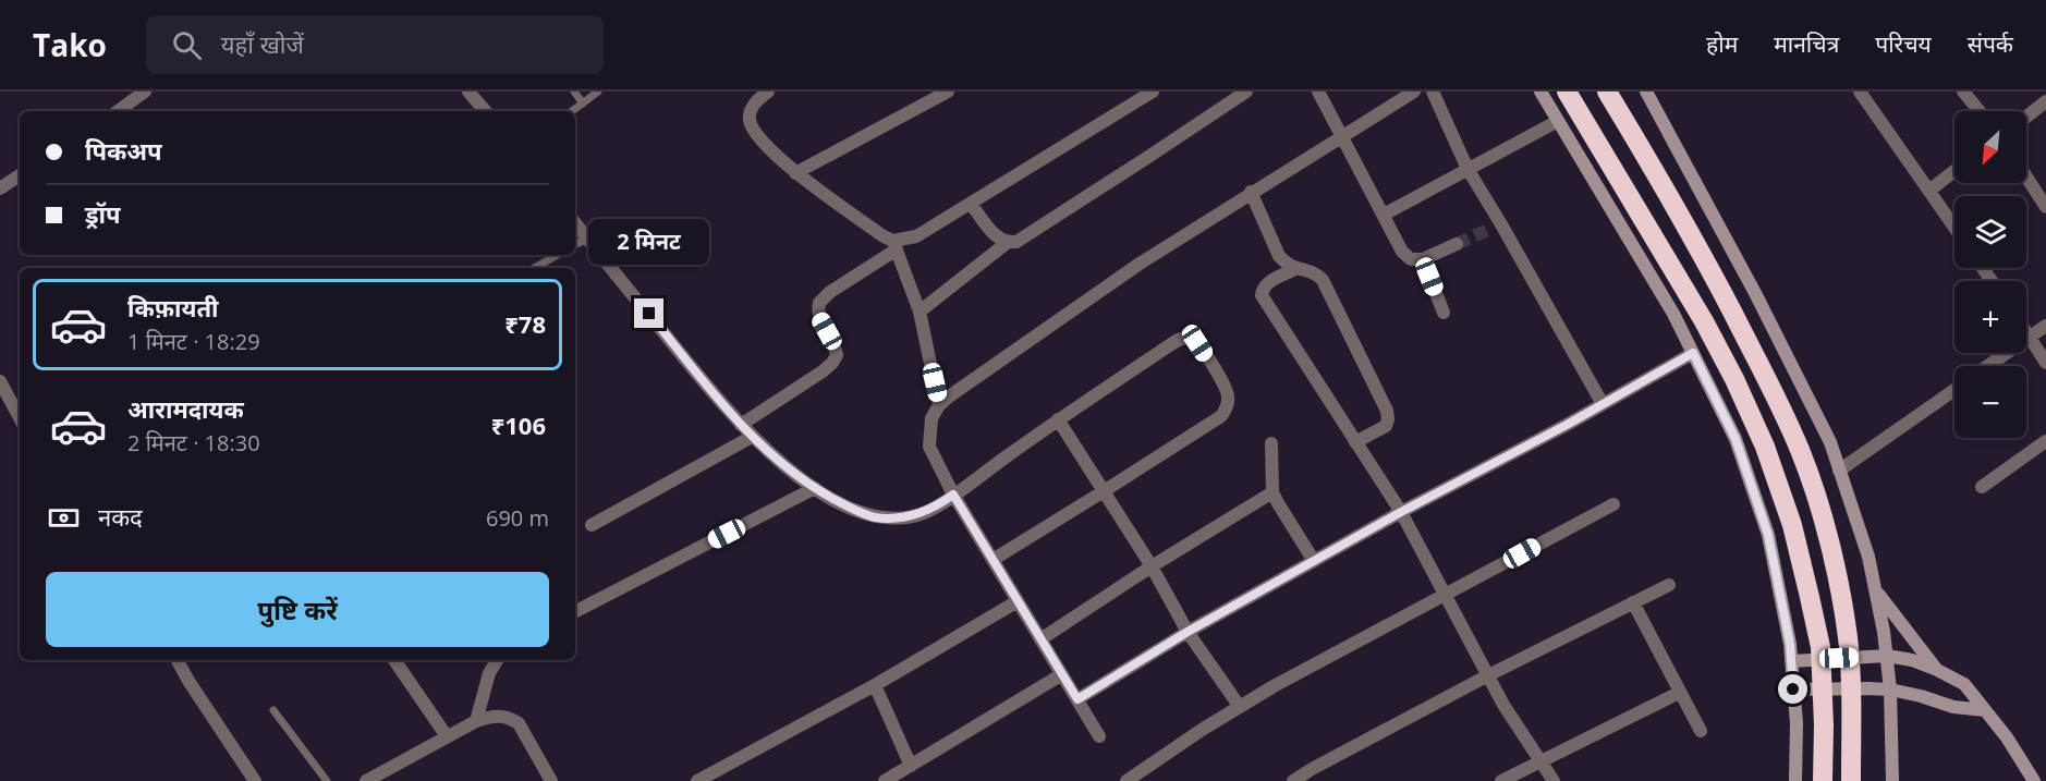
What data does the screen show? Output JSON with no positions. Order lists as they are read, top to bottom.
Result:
{
  "north": "bottom left",
  "page": {
    "header": "Tako",
    "search": "यहाँ खोजें",
    "nav": [
      "होम",
      "मानचित्र",
      "परिचय",
      "संपर्क"
    ],
    "map_buttons": ["+", "−"],
    "banner": ["पिकअप", "ड्रॉप"],
    "bubble": "2 मिनट",
    "list": [
      {
        "name": "किफ़ायती",
        "note": "1 मिनट · 18:29",
        "value": "₹78"
      },
      {
        "name": "आरामदायक",
        "note": "2 मिनट · 18:30",
        "value": "₹106"
      }
    ],
    "pay": ["नकद", "690 m"],
    "buttons": "पुष्टि करें"
  }
}
